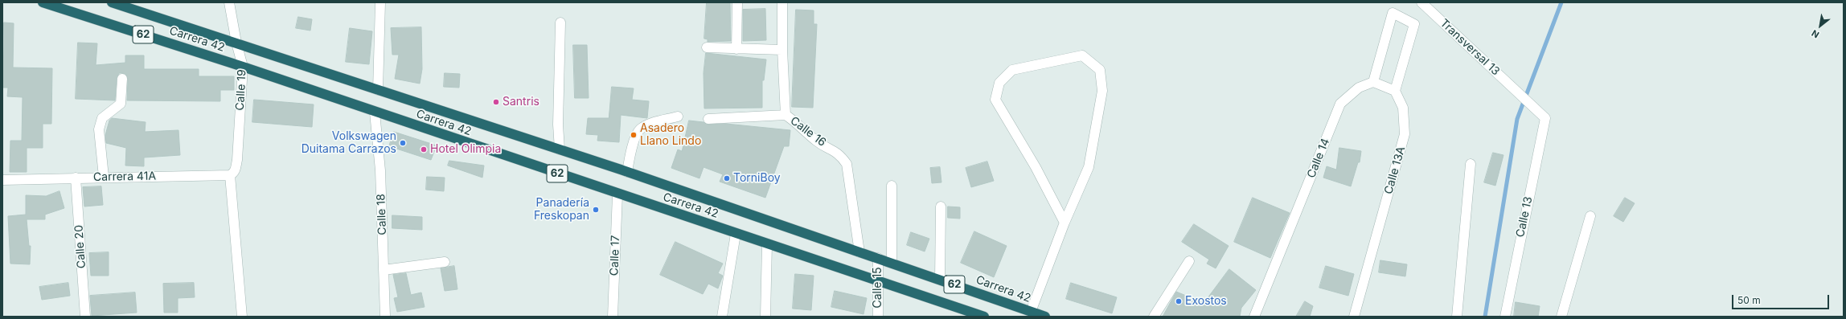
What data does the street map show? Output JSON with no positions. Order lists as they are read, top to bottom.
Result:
{
  "streets": {
    "highway": ["62", "Carrera 42"],
    "street": [
      "Transversal 13",
      "Calle 19",
      "Calle 16",
      "Calle 14",
      "Calle 13A",
      "Carrera 41A",
      "Calle 18",
      "Calle 13",
      "Calle 20",
      "Calle 17",
      "Calle 15"
    ]
  },
  "crossings": [
    ["Carrera 42", "Calle 19"],
    ["Carrera 42", "Calle 16"],
    ["Carrera 42", "Calle 18"],
    ["Carrera 42", "Calle 17"],
    ["Carrera 42", "Calle 15"],
    ["Transversal 13", "Calle 13"],
    ["Calle 19", "Carrera 41A"],
    ["Carrera 41A", "Calle 20"]
  ],
  "places": [
    "Santris",
    "Asadero Llano Lindo",
    "Volkswagen Duitama Carrazos",
    "Hotel Olimpia",
    "TorniBoy",
    "Panadería Freskopan",
    "Exostos"
  ],
  "scale_bar": "50 m",
  "north": "bottom left"
}
